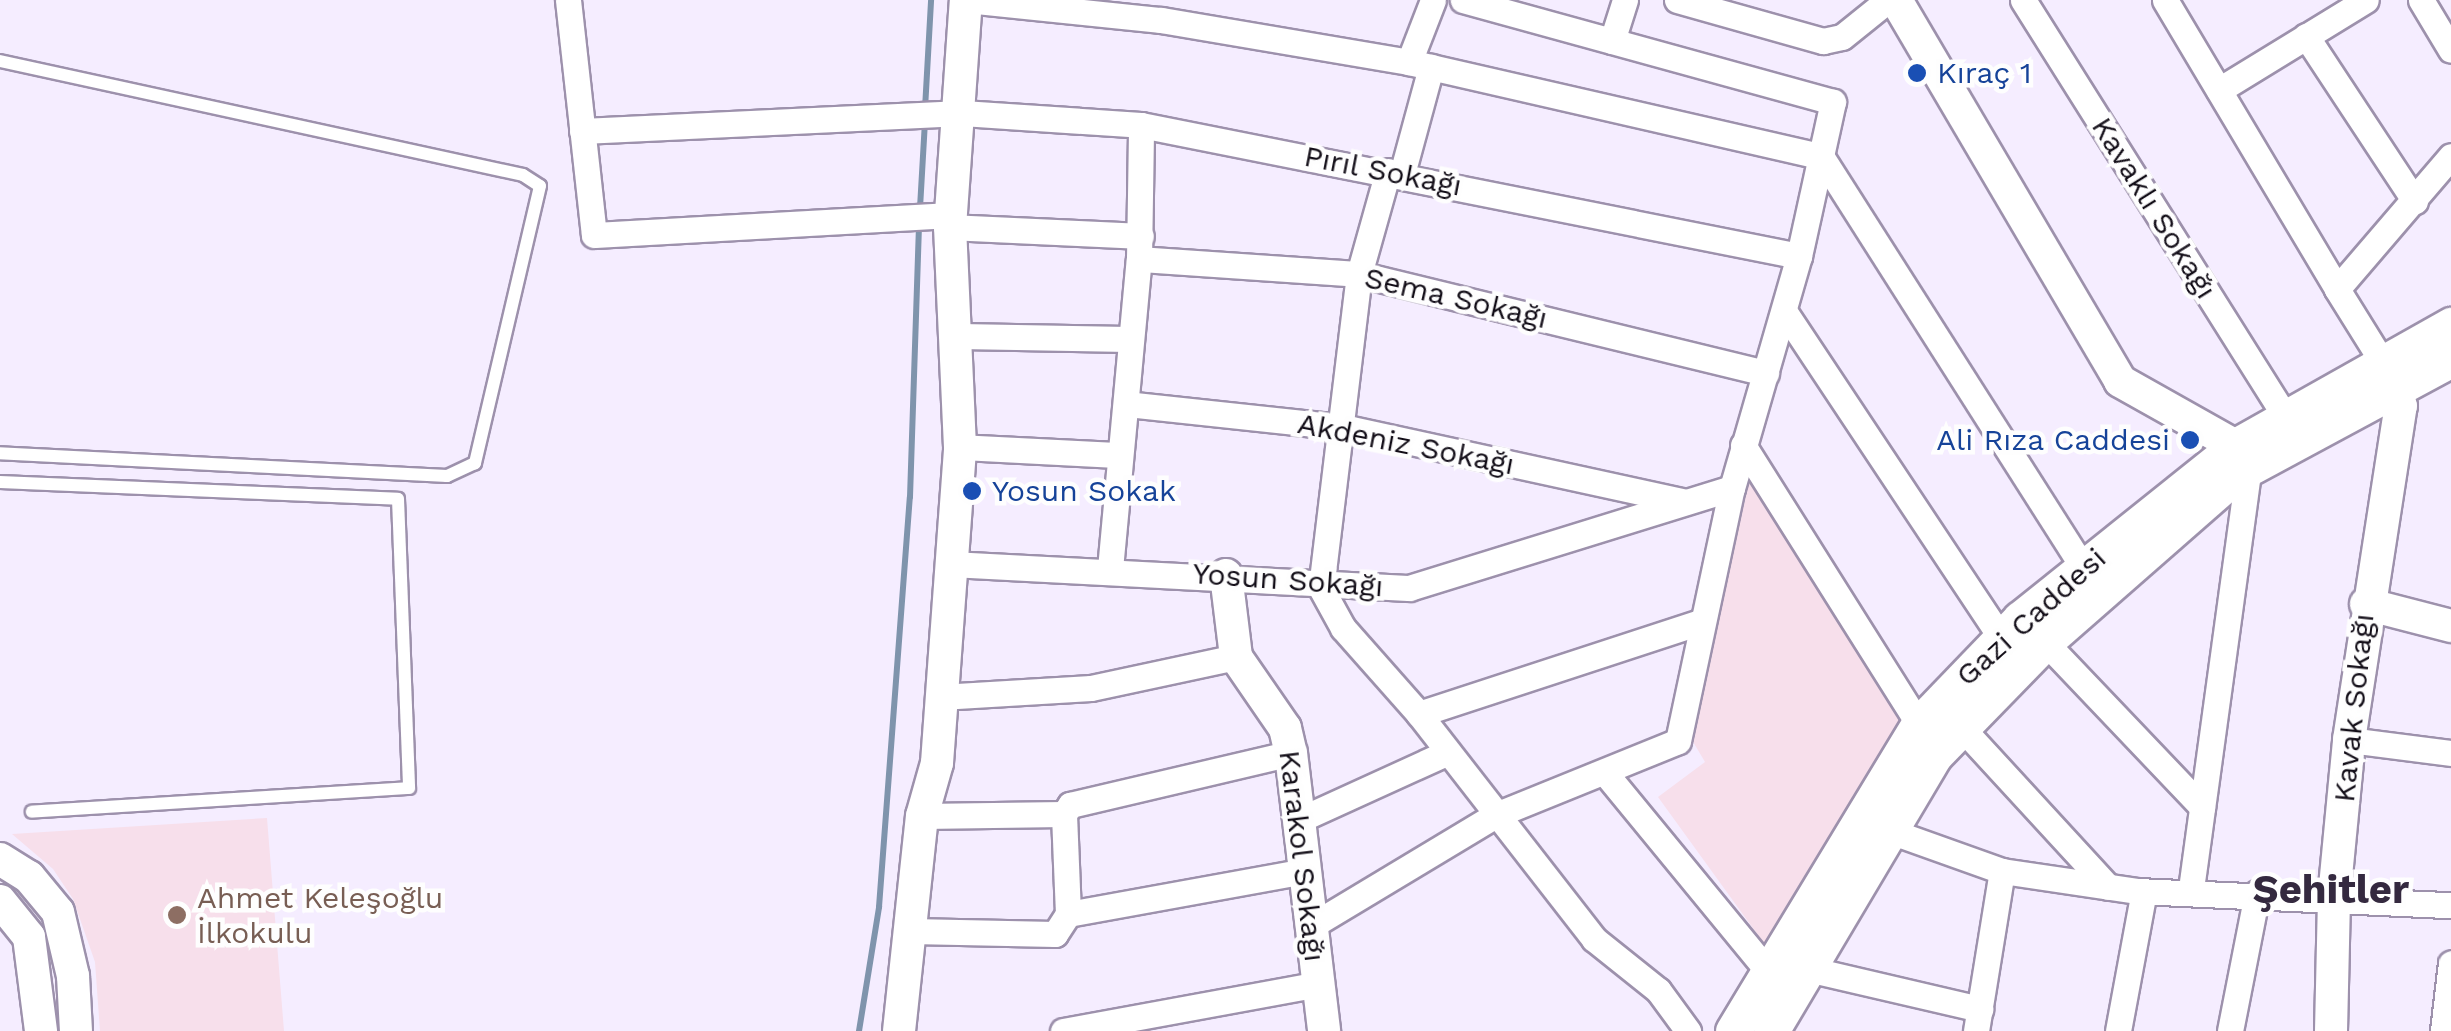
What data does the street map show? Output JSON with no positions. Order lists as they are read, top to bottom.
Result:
{
  "streets": {
    "main road": ["Gazi Caddesi"],
    "street": [
      "Pırıl Sokağı",
      "Kavaklı Sokağı",
      "Sema Sokağı",
      "Akdeniz Sokağı",
      "Yosun Sokağı",
      "Kavak Sokağı",
      "Karakol Sokağı"
    ]
  },
  "crossings": [
    ["Pırıl Sokağı", "Sema Sokağı"],
    ["Kavaklı Sokağı", "Gazi Caddesi"],
    ["Akdeniz Sokağı", "Yosun Sokağı"],
    ["Yosun Sokağı", "Karakol Sokağı"],
    ["Gazi Caddesi", "Kavak Sokağı"]
  ],
  "districts": ["Şehitler"],
  "places": [
    "Kıraç 1",
    "Ali Rıza Caddesi",
    "Yosun Sokak",
    "Ahmet Keleşoğlu İlkokulu"
  ]
}
